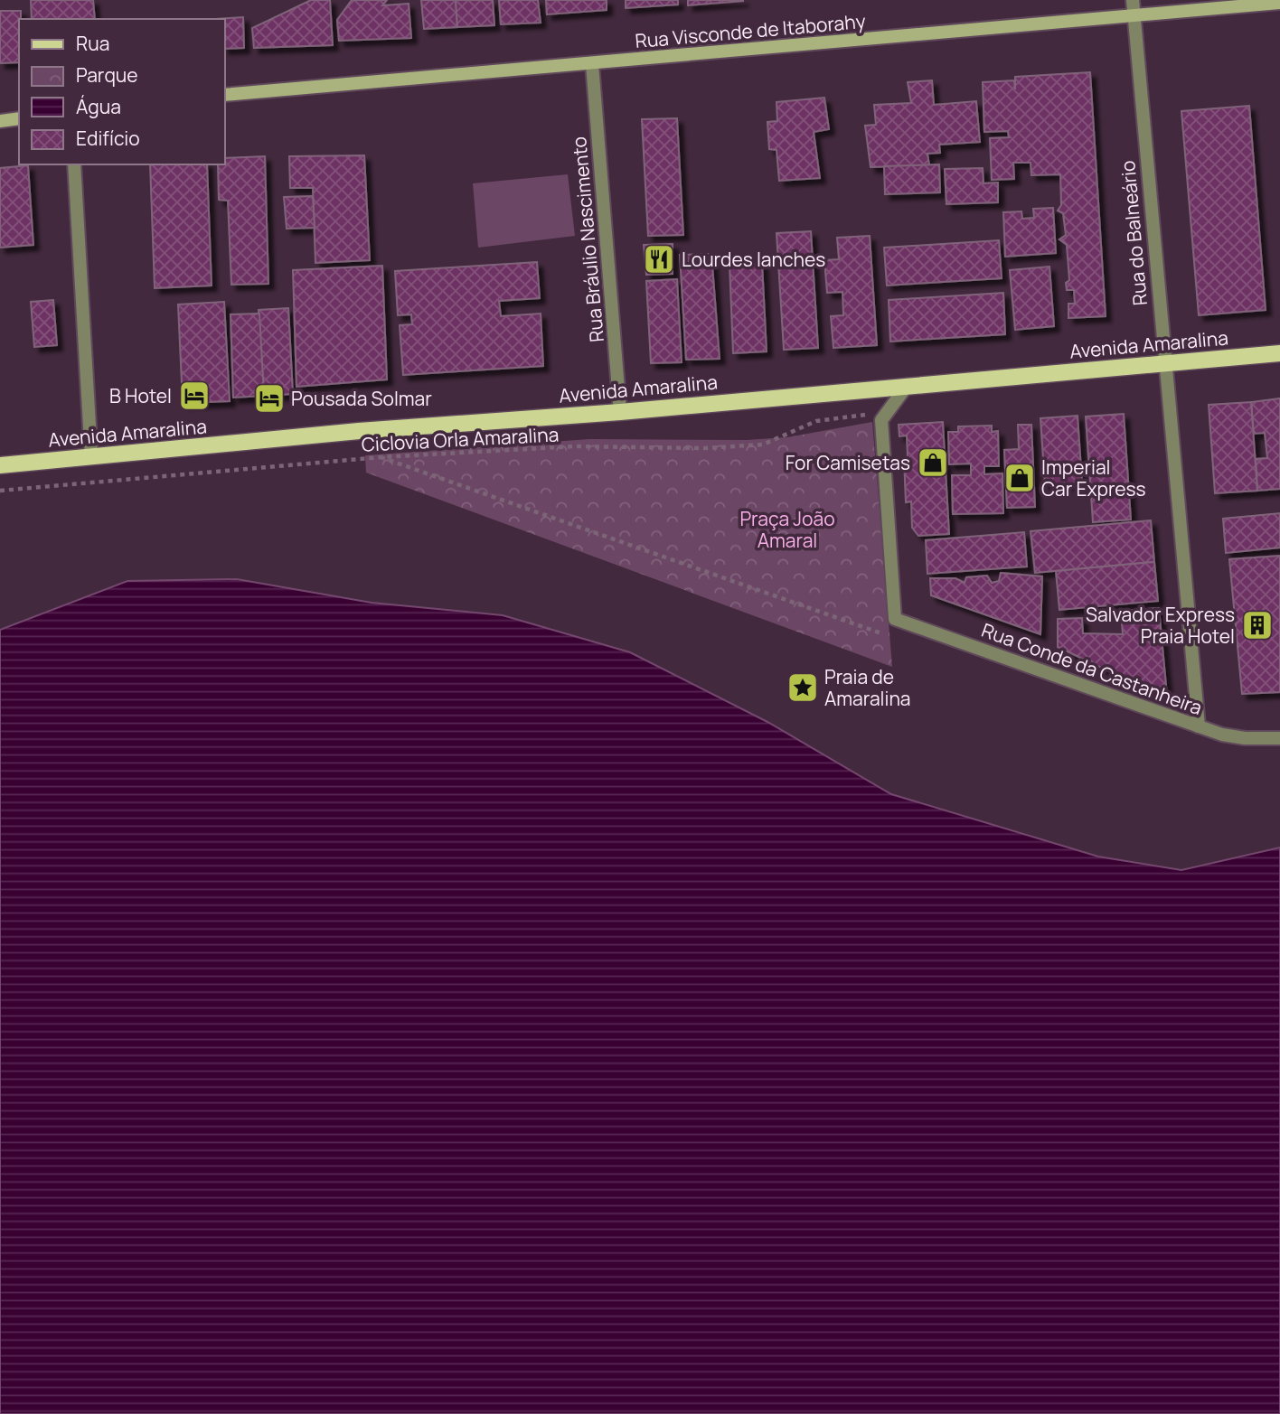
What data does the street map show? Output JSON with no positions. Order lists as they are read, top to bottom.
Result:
{
  "streets": {
    "main road": ["Avenida Amaralina"],
    "street": [
      "Rua Visconde de Itaborahy",
      "Rua do Balneário",
      "Rua Bráulio Nascimento",
      "Rua Conde da Castanheira"
    ],
    "path": ["Ciclovia Orla Amaralina"]
  },
  "crossings": [
    ["Rua Visconde de Itaborahy", "Rua do Balneário"],
    ["Rua Visconde de Itaborahy", "Rua Bráulio Nascimento"],
    ["Rua do Balneário", "Avenida Amaralina"],
    ["Rua do Balneário", "Rua Conde da Castanheira"],
    ["Rua Bráulio Nascimento", "Avenida Amaralina"],
    ["Avenida Amaralina", "Rua Conde da Castanheira"]
  ],
  "parks": ["Praça João Amaral"],
  "places": {
    "restaurant": ["Lourdes lanches"],
    "hotel": ["B Hotel", "Pousada Solmar"],
    "shop": ["For Camisetas", "Imperial Car Express"],
    "building": ["Salvador Express Praia Hotel"],
    "place": ["Praia de Amaralina"]
  },
  "legend": [
    "Rua",
    "Parque",
    "Água",
    "Edifício"
  ]
}
